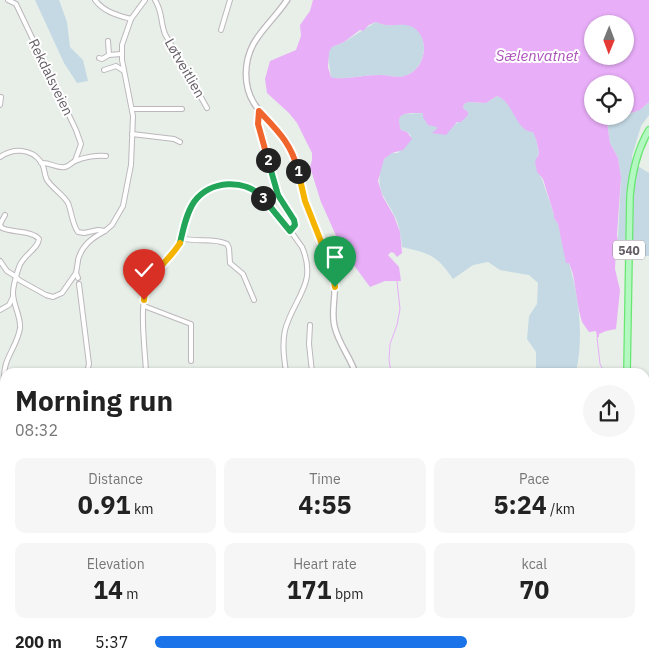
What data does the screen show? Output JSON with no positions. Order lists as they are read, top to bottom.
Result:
{
  "streets": {
    "main road": ["540"],
    "street": ["Løtveitlien", "Rekdalsveien"]
  },
  "water": ["Sælenvatnet"],
  "north": "bottom",
  "page": {
    "pins": ["2", "1", "3"],
    "heading": ["Morning run", "08:32"],
    "stats": [
      ["Distance", "0.91 km"],
      ["Time", "4:55"],
      ["Pace", "5:24 /km"],
      ["Elevation", "14 m"],
      ["Heart rate", "171 bpm"],
      ["kcal", "70"]
    ],
    "list": [
      {
        "name": "200 m",
        "note": "5:37"
      }
    ]
  }
}
